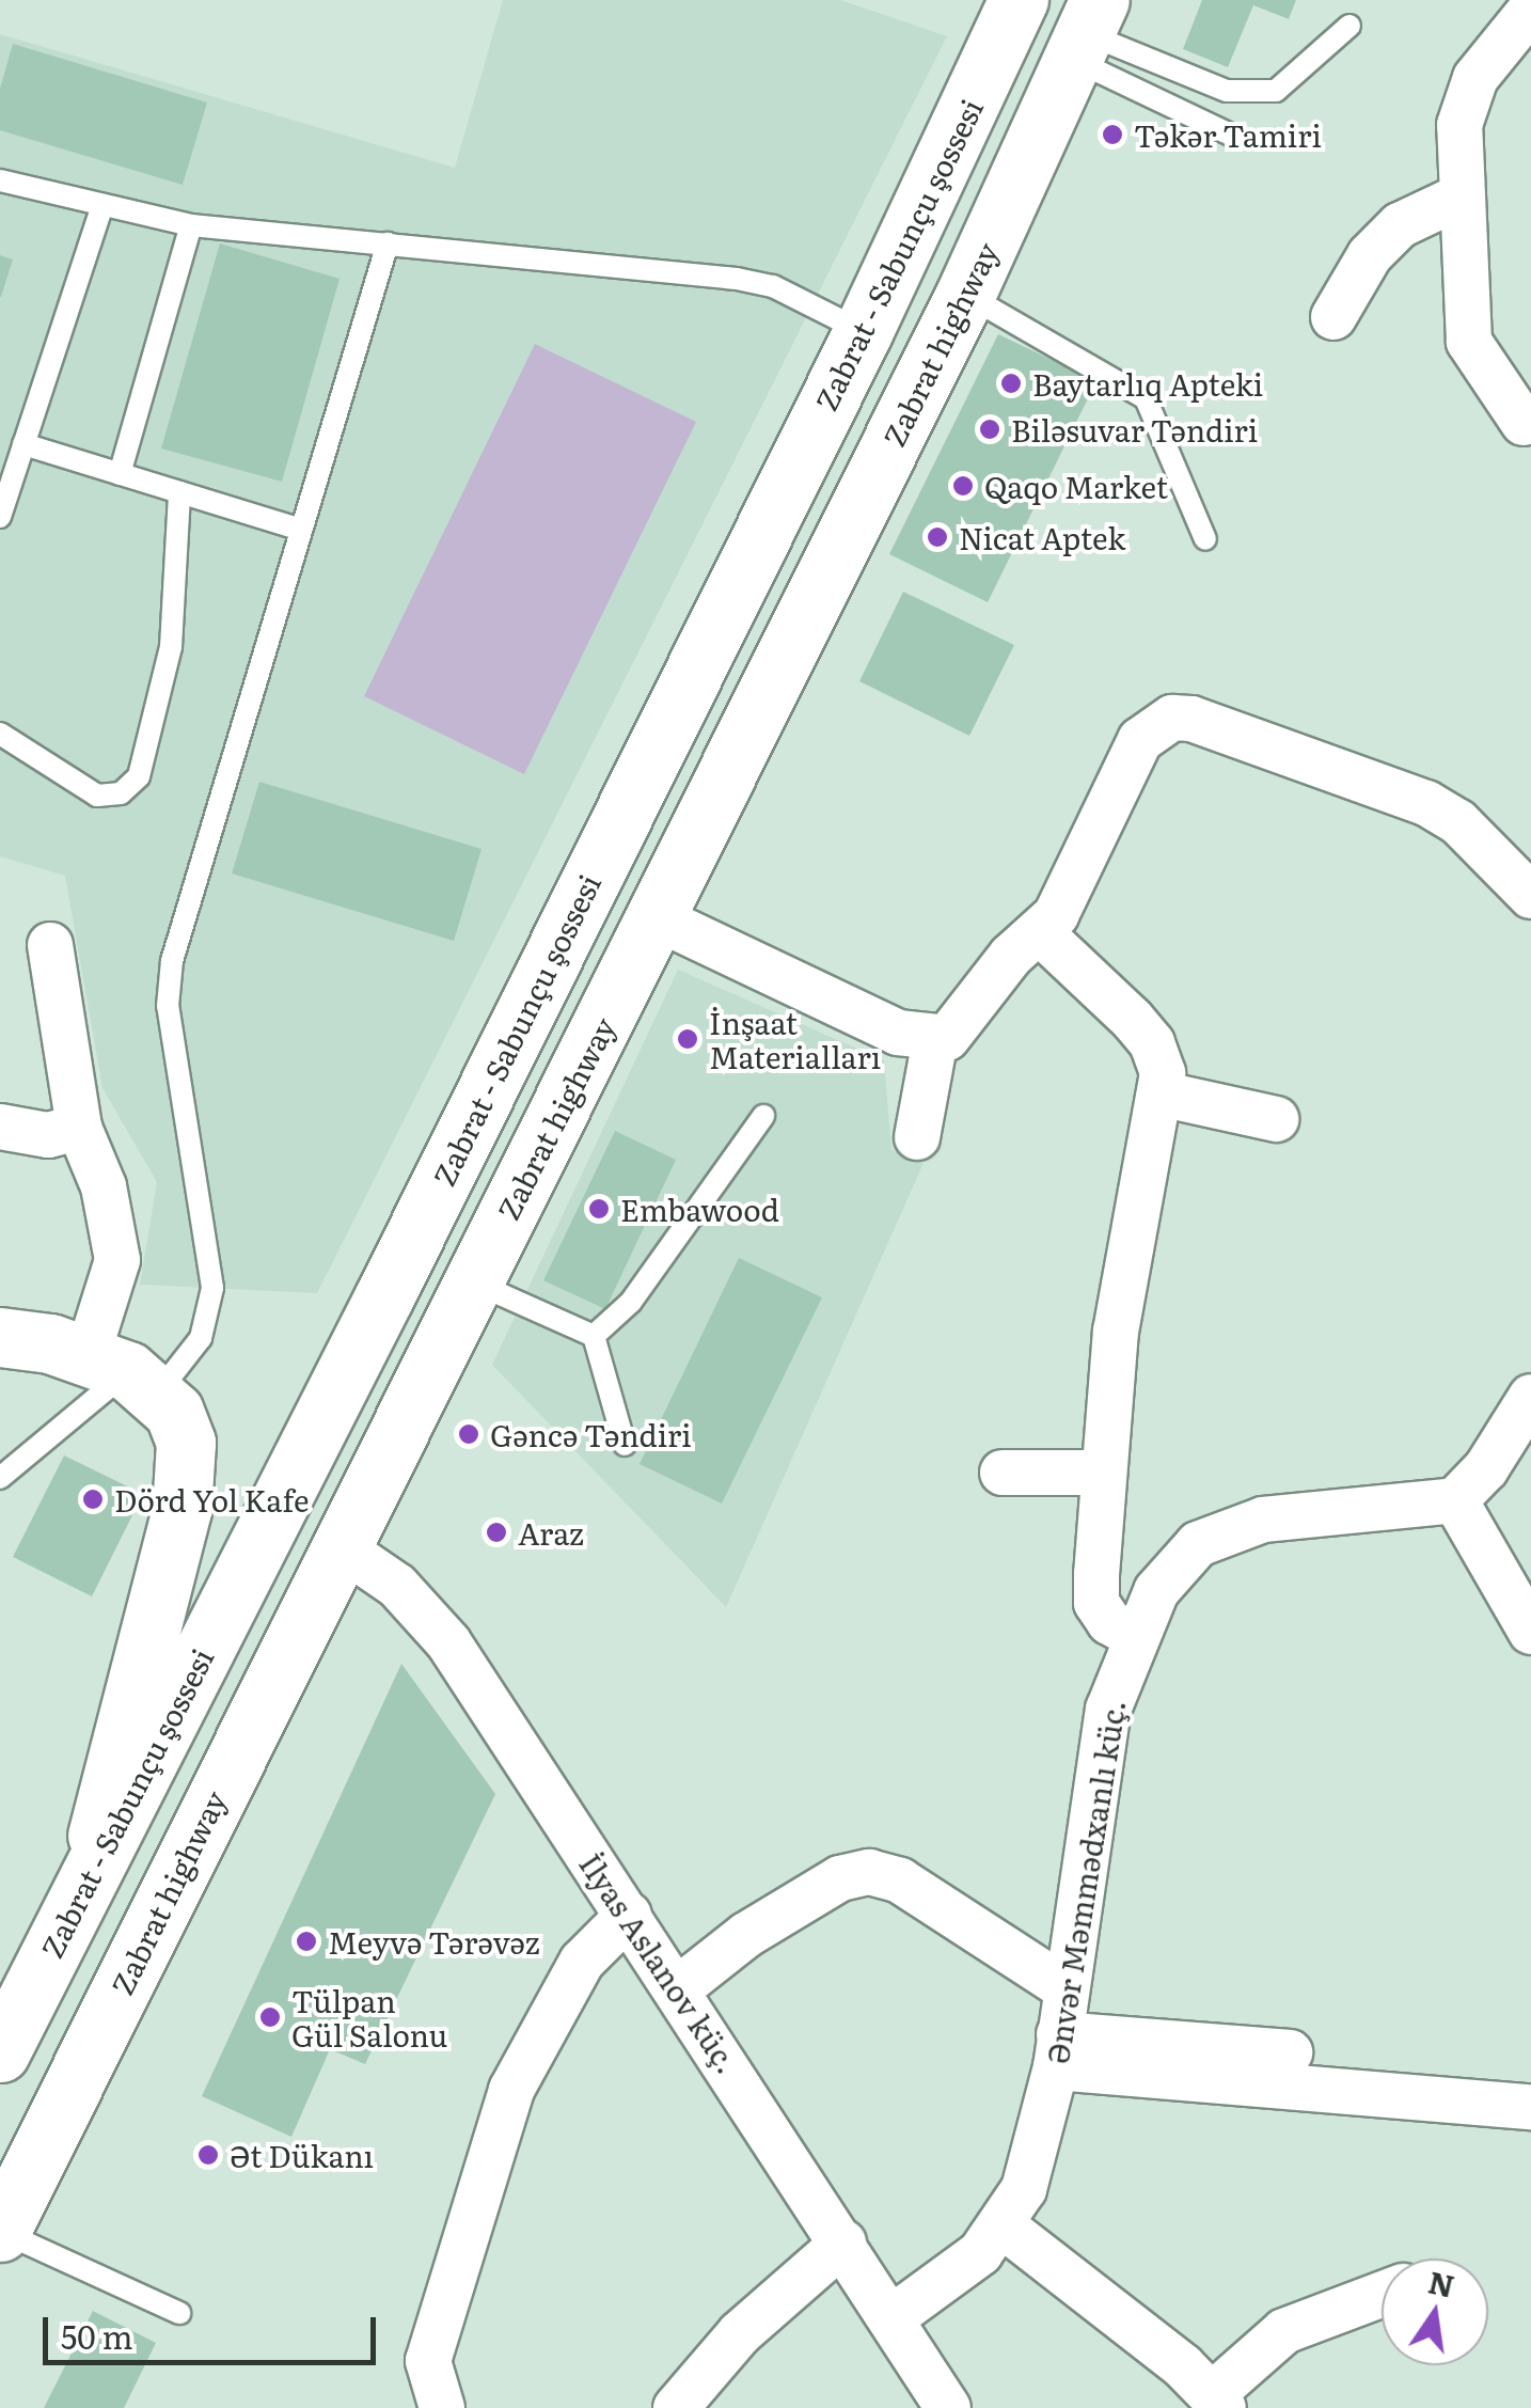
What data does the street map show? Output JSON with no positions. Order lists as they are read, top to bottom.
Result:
{
  "streets": {
    "main road": ["Zabrat - Sabunçu şossesi", "Zabrat highway"],
    "street": ["Ənvər Məmmədxanlı küç.", "İlyas Aslanov küç."]
  },
  "crossings": [
    ["Zabrat highway", "İlyas Aslanov küç."],
    ["Ənvər Məmmədxanlı küç.", "İlyas Aslanov küç."]
  ],
  "places": [
    "Təkər Tamiri",
    "Baytarlıq Apteki",
    "Biləsuvar Təndiri",
    "Qaqo Market",
    "Nicat Aptek",
    "İnşaat Materialları",
    "Embawood",
    "Gəncə Təndiri",
    "Dörd Yol Kafe",
    "Araz",
    "Meyvə Tərəvəz",
    "Tülpan Gül Salonu",
    "Ət Dükanı"
  ],
  "scale_bar": "50 m",
  "north": "top"
}
